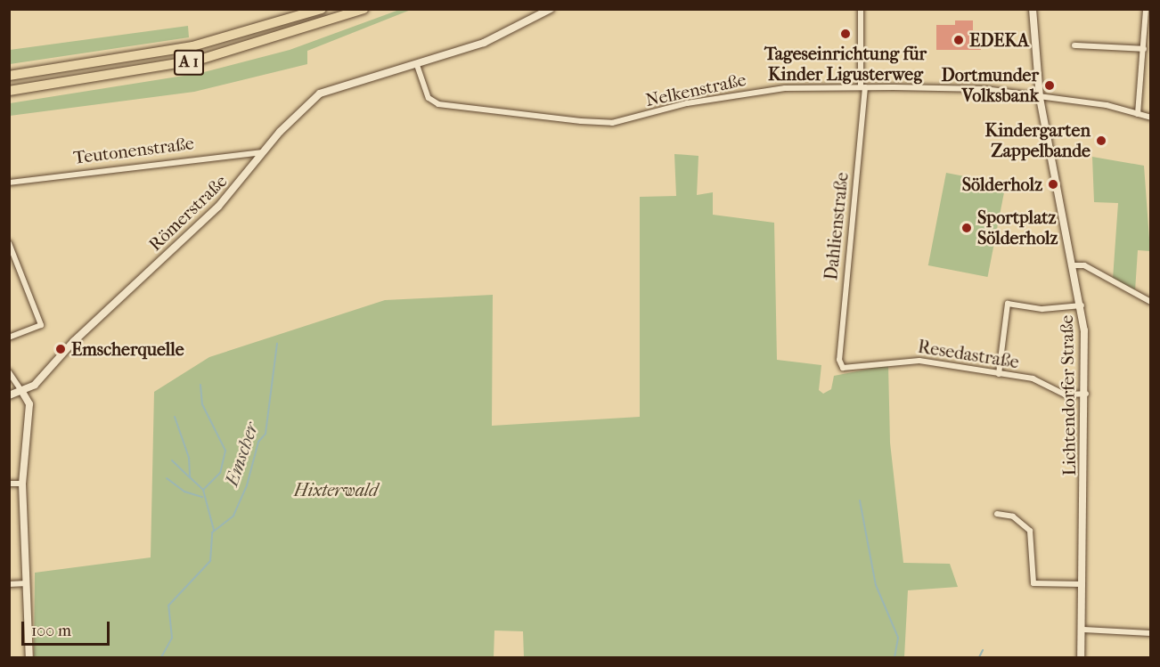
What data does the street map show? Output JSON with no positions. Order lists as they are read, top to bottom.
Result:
{
  "streets": {
    "highway": ["A 1"],
    "street": [
      "Nelkenstraße",
      "Teutonenstraße",
      "Römerstraße",
      "Dahlienstraße",
      "Resedastraße",
      "Lichtendorfer Straße"
    ]
  },
  "crossings": [
    ["Nelkenstraße", "Römerstraße"],
    ["Nelkenstraße", "Dahlienstraße"],
    ["Nelkenstraße", "Lichtendorfer Straße"],
    ["Teutonenstraße", "Römerstraße"],
    ["Dahlienstraße", "Resedastraße"],
    ["Resedastraße", "Lichtendorfer Straße"]
  ],
  "water": ["Emscher"],
  "parks": ["Hixterwald"],
  "places": [
    "Tageseinrichtung für Kinder Ligusterweg",
    "EDEKA",
    "Dortmunder Volksbank",
    "Kindergarten Zappelbande",
    "Sölderholz",
    "Sportplatz Sölderholz",
    "Emscherquelle"
  ],
  "scale_bar": "100 m"
}
